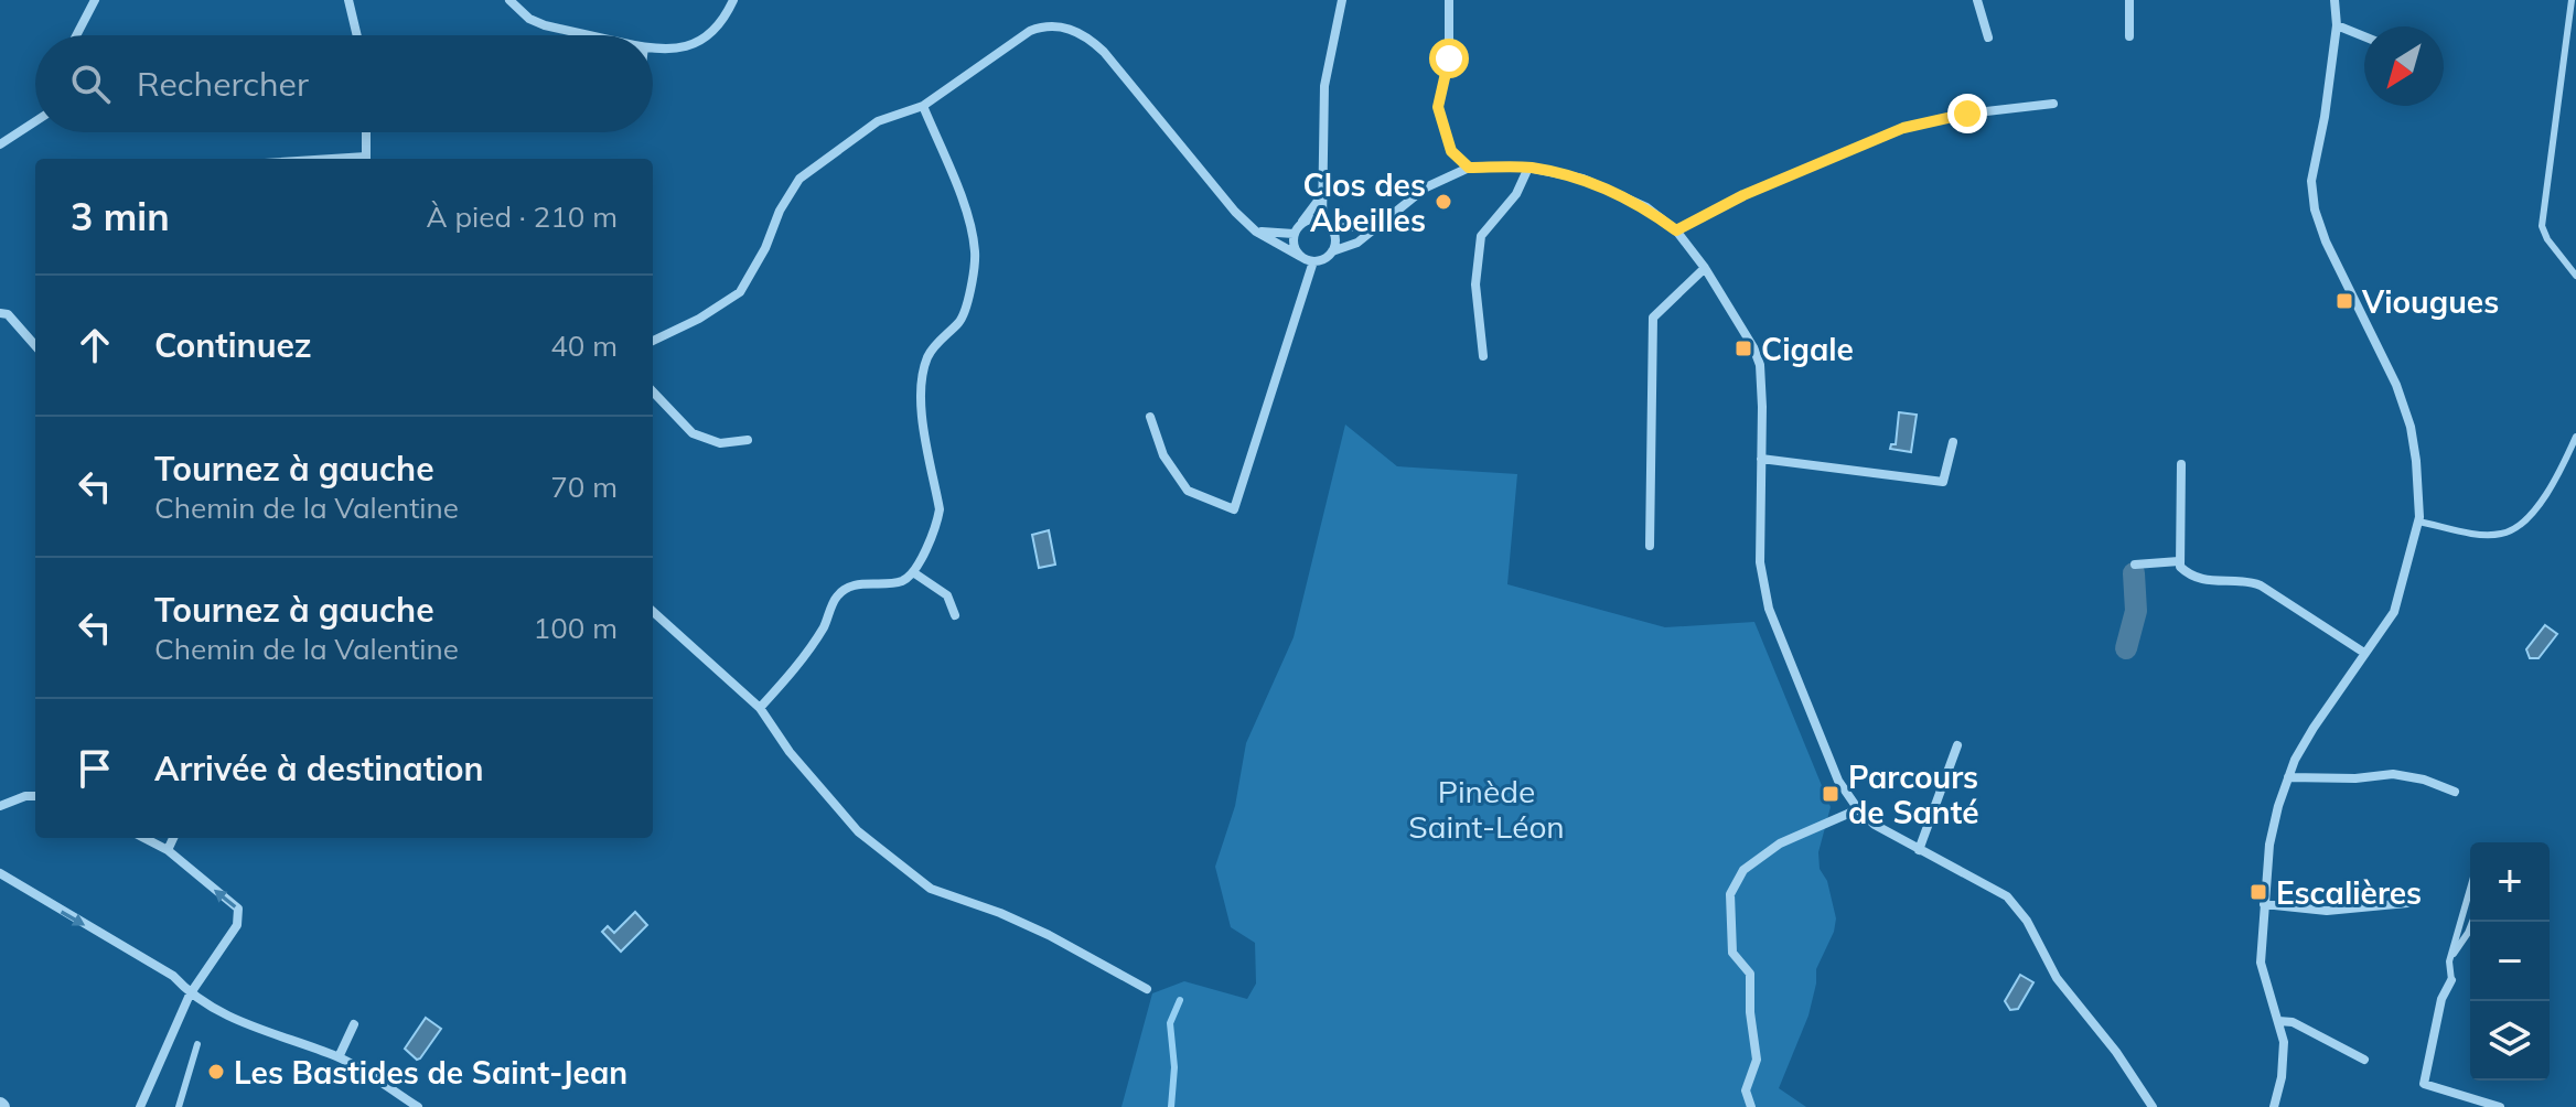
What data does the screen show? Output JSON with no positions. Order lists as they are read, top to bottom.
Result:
{
  "parks": ["Pinède Saint-Léon"],
  "places": {
    "other": ["Clos des Abeilles", "Les Bastides de Saint-Jean"],
    "transit": [
      "Viougues",
      "Cigale",
      "Parcours de Santé",
      "Escalières"
    ]
  },
  "north": "bottom left",
  "page": {
    "search": "Rechercher",
    "heading": ["3 min", "À pied · 210 m"],
    "list": [
      ["Continuez", "40 m"],
      ["Tournez à gauche", "Chemin de la Valentine", "70 m"],
      ["Tournez à gauche", "Chemin de la Valentine", "100 m"],
      "Arrivée à destination"
    ],
    "map_buttons": ["+", "−"]
  }
}
